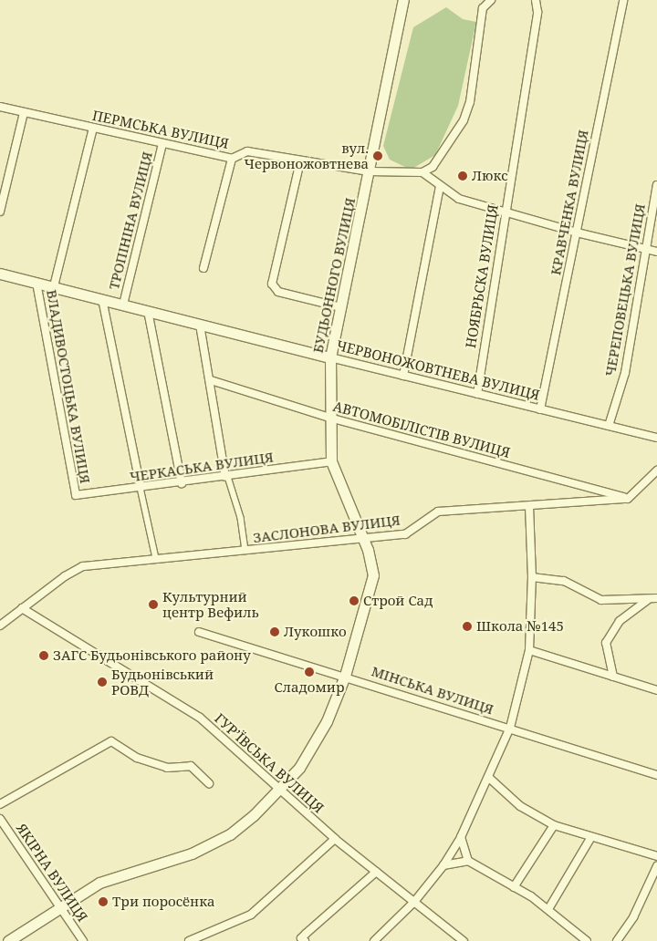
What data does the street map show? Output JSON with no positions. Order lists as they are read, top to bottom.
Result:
{
  "streets": {
    "main road": ["БУДЬОННОГО ВУЛИЦЯ", "ЧЕРВОНОЖОВТНЕВА ВУЛИЦЯ"],
    "street": [
      "ПЕРМСЬКА ВУЛИЦЯ",
      "КРАВЧЕНКА ВУЛИЦЯ",
      "ТРОПІНІНА ВУЛИЦЯ",
      "НОЯБРЬСКА ВУЛИЦЯ",
      "ЧЕРЕПОВЕЦЬКА ВУЛИЦЯ",
      "ВЛАДИВОСТОЦЬКА ВУЛИЦЯ",
      "АВТОМОБІЛІСТІВ ВУЛИЦЯ",
      "ЧЕРКАСЬКА ВУЛИЦЯ",
      "ЗАСЛОНОВА ВУЛИЦЯ",
      "МІНСЬКА ВУЛИЦЯ",
      "ГУР’ЇВСЬКА ВУЛИЦЯ",
      "ЯКІРНА ВУЛИЦЯ"
    ]
  },
  "crossings": [
    ["ПЕРМСЬКА ВУЛИЦЯ", "ТРОПІНІНА ВУЛИЦЯ"],
    ["ПЕРМСЬКА ВУЛИЦЯ", "БУДЬОННОГО ВУЛИЦЯ"],
    ["КРАВЧЕНКА ВУЛИЦЯ", "ЧЕРВОНОЖОВТНЕВА ВУЛИЦЯ"],
    ["ТРОПІНІНА ВУЛИЦЯ", "ЧЕРВОНОЖОВТНЕВА ВУЛИЦЯ"],
    ["БУДЬОННОГО ВУЛИЦЯ", "ЧЕРВОНОЖОВТНЕВА ВУЛИЦЯ"],
    ["БУДЬОННОГО ВУЛИЦЯ", "АВТОМОБІЛІСТІВ ВУЛИЦЯ"],
    ["БУДЬОННОГО ВУЛИЦЯ", "ЧЕРКАСЬКА ВУЛИЦЯ"],
    ["БУДЬОННОГО ВУЛИЦЯ", "ЗАСЛОНОВА ВУЛИЦЯ"],
    ["БУДЬОННОГО ВУЛИЦЯ", "МІНСЬКА ВУЛИЦЯ"],
    ["БУДЬОННОГО ВУЛИЦЯ", "ГУР’ЇВСЬКА ВУЛИЦЯ"],
    ["БУДЬОННОГО ВУЛИЦЯ", "ЯКІРНА ВУЛИЦЯ"],
    ["НОЯБРЬСКА ВУЛИЦЯ", "ЧЕРВОНОЖОВТНЕВА ВУЛИЦЯ"],
    ["ЧЕРЕПОВЕЦЬКА ВУЛИЦЯ", "ЧЕРВОНОЖОВТНЕВА ВУЛИЦЯ"],
    ["ЧЕРВОНОЖОВТНЕВА ВУЛИЦЯ", "ВЛАДИВОСТОЦЬКА ВУЛИЦЯ"],
    ["ВЛАДИВОСТОЦЬКА ВУЛИЦЯ", "ЧЕРКАСЬКА ВУЛИЦЯ"],
    ["АВТОМОБІЛІСТІВ ВУЛИЦЯ", "ЗАСЛОНОВА ВУЛИЦЯ"],
    ["ЗАСЛОНОВА ВУЛИЦЯ", "ГУР’ЇВСЬКА ВУЛИЦЯ"]
  ],
  "places": [
    "вул. Червоножовтнева",
    "Люкс",
    "Строй Сад",
    "Культурний центр Вефиль",
    "Школа №145",
    "Лукошко",
    "ЗАГС Будьонівського району",
    "Сладомир",
    "Будьонівський РОВД",
    "Три поросёнка"
  ]
}
